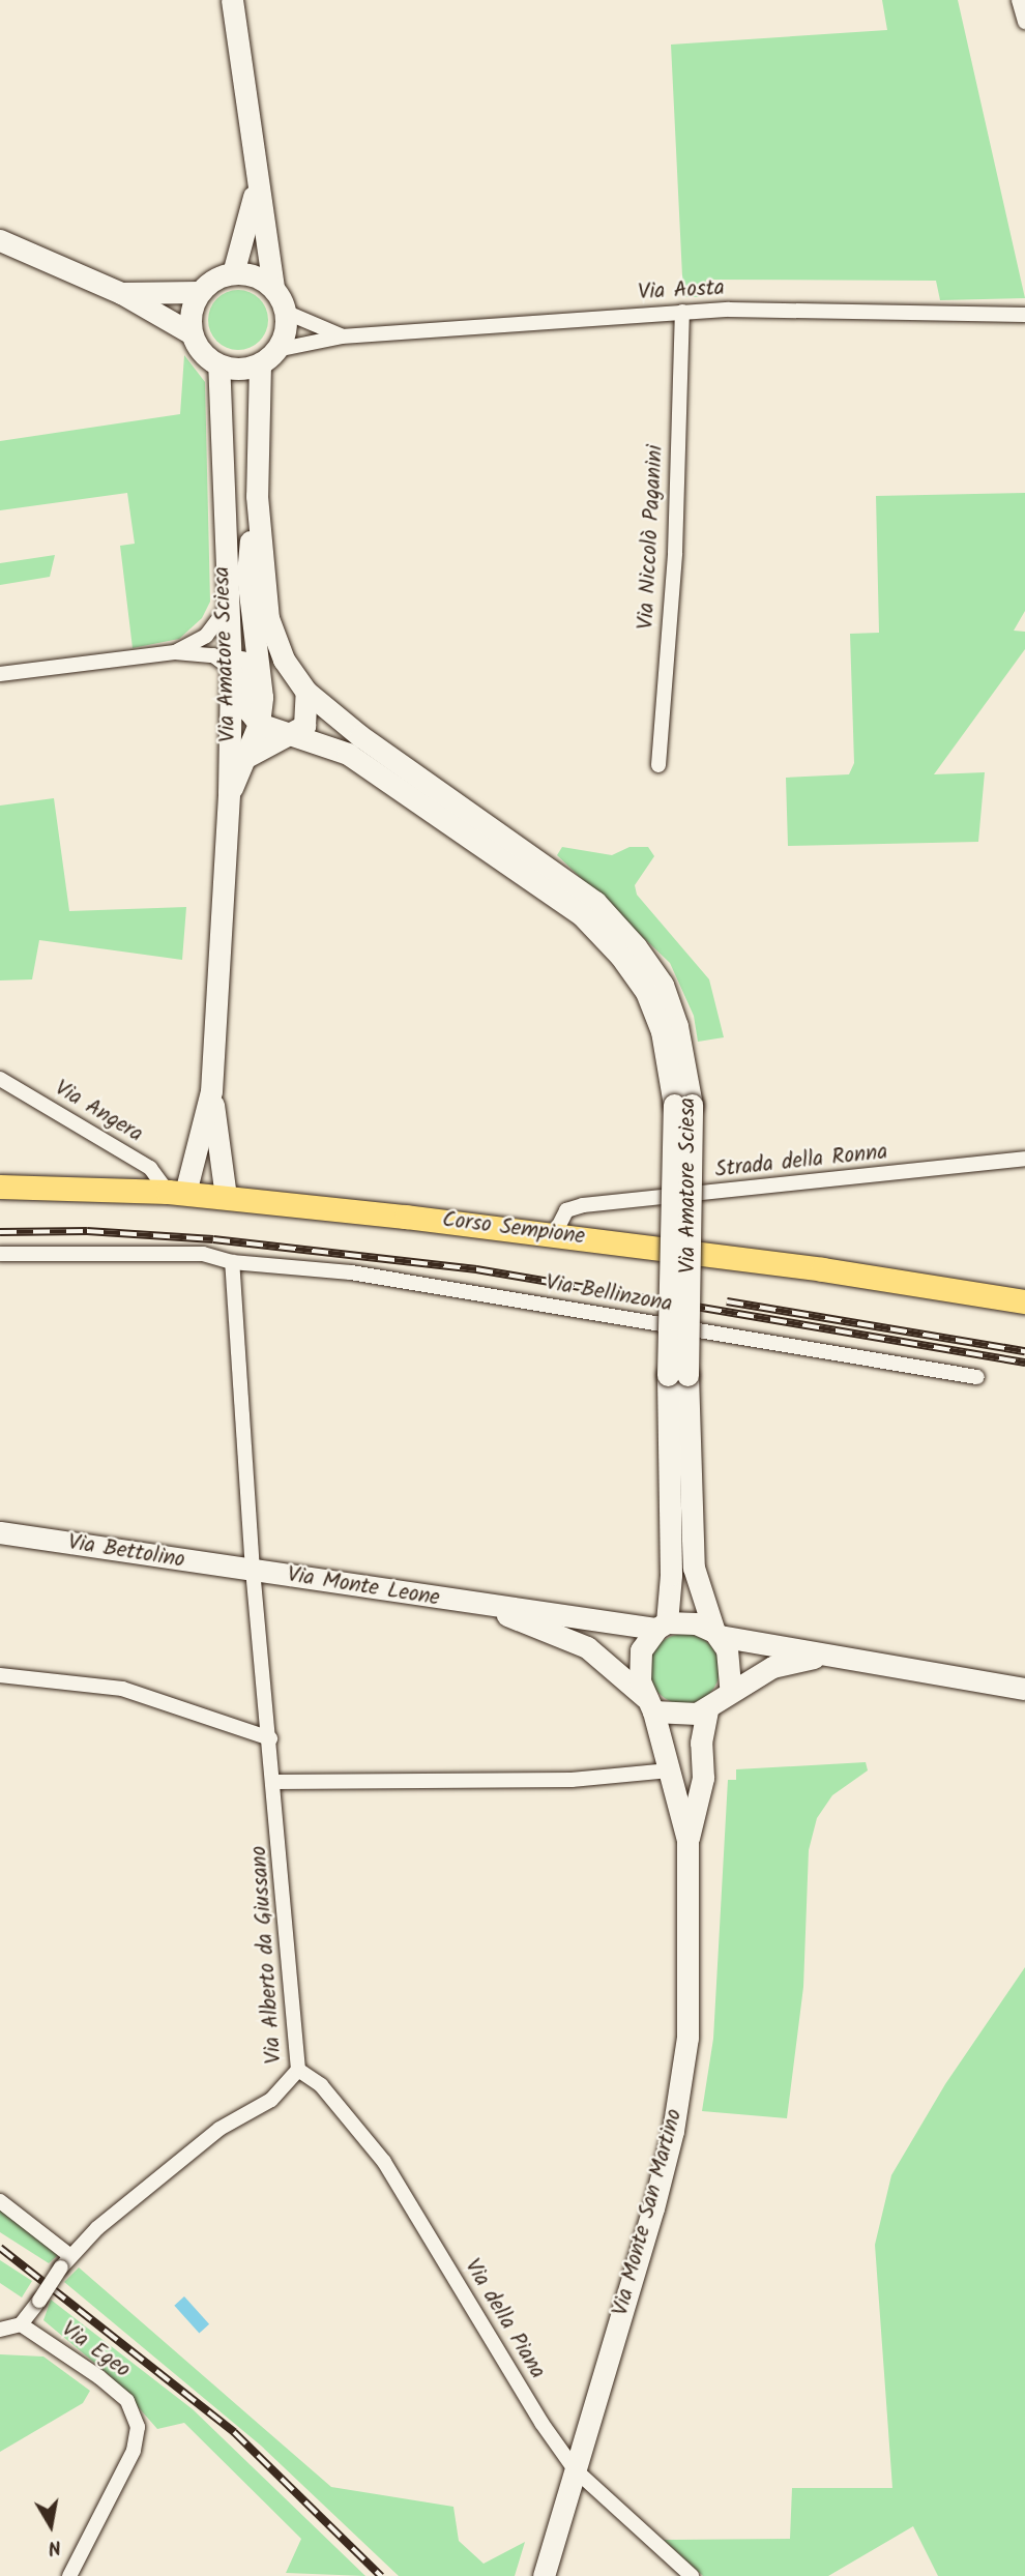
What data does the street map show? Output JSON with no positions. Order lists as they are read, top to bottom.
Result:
{
  "streets": {
    "main road": ["Corso Sempione"],
    "street": [
      "Via Aosta",
      "Via Niccolò Paganini",
      "Via Amatore Sciesa",
      "Via Angera",
      "Strada della Ronna",
      "Via Bellinzona",
      "Via Bettolino",
      "Via Monte Leone",
      "Via Alberto da Giussano",
      "Via Monte San Martino",
      "Via della Piana",
      "Via Egeo"
    ]
  },
  "crossings": [
    ["Via Aosta", "Via Niccolò Paganini"],
    ["Via Aosta", "Via Amatore Sciesa"],
    ["Via Amatore Sciesa", "Via Angera"],
    ["Via Amatore Sciesa", "Corso Sempione"],
    ["Via Amatore Sciesa", "Via Monte Leone"],
    ["Via Amatore Sciesa", "Via Monte San Martino"],
    ["Via Angera", "Corso Sempione"],
    ["Strada della Ronna", "Corso Sempione"],
    ["Via Bellinzona", "Via Alberto da Giussano"],
    ["Via Bettolino", "Via Monte Leone"],
    ["Via Bettolino", "Via Alberto da Giussano"],
    ["Via Monte Leone", "Via Alberto da Giussano"],
    ["Via Monte Leone", "Via Monte San Martino"],
    ["Via Alberto da Giussano", "Via della Piana"],
    ["Via Alberto da Giussano", "Via Egeo"],
    ["Via Monte San Martino", "Via della Piana"]
  ],
  "north": "bottom"
}
